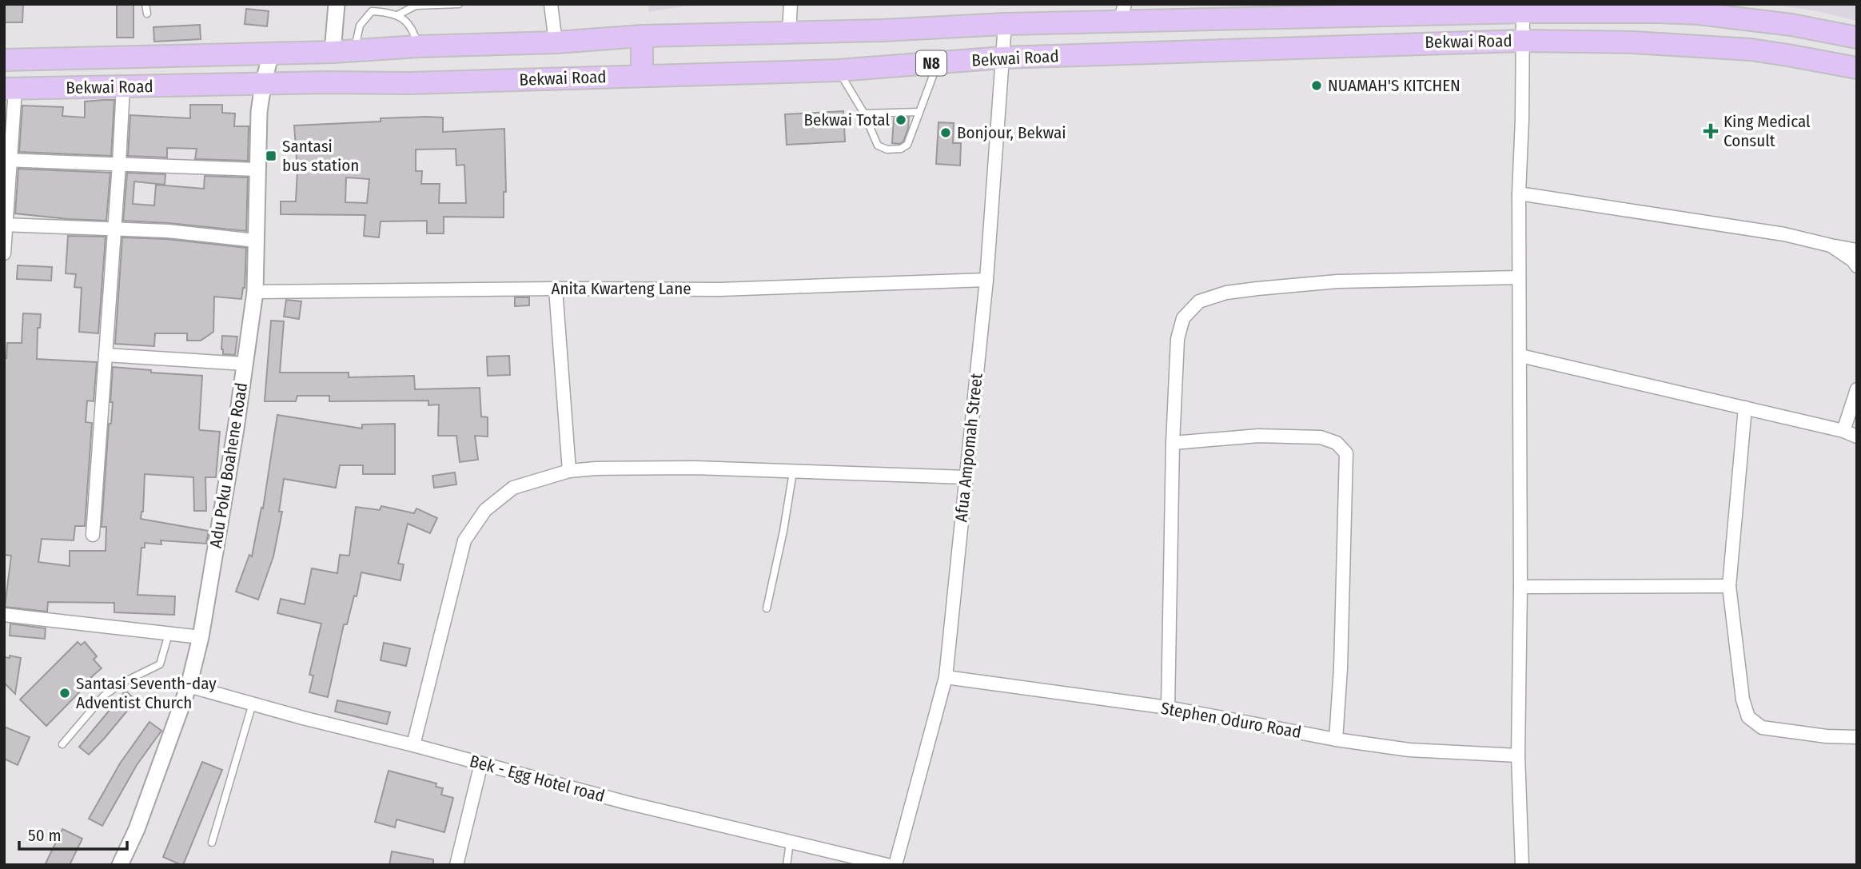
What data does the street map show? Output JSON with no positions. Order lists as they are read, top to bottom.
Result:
{
  "streets": {
    "highway": ["Bekwai Road", "N8"],
    "street": [
      "Anita Kwarteng Lane",
      "Afua Ampomah Street",
      "Adu Poku Boahene Road",
      "Stephen Oduro Road",
      "Bek - Egg Hotel road"
    ]
  },
  "crossings": [
    ["Bekwai Road", "Afua Ampomah Street"],
    ["Bekwai Road", "Adu Poku Boahene Road"],
    ["Anita Kwarteng Lane", "Afua Ampomah Street"],
    ["Anita Kwarteng Lane", "Adu Poku Boahene Road"],
    ["Afua Ampomah Street", "Stephen Oduro Road"],
    ["Adu Poku Boahene Road", "Bek - Egg Hotel road"]
  ],
  "places": {
    "other": [
      "NUAMAH'S KITCHEN",
      "Bekwai Total",
      "Bonjour, Bekwai",
      "Santasi Seventh-day Adventist Church"
    ],
    "health": ["King Medical Consult"],
    "transit": ["Santasi bus station"]
  },
  "scale_bar": "50 m"
}
